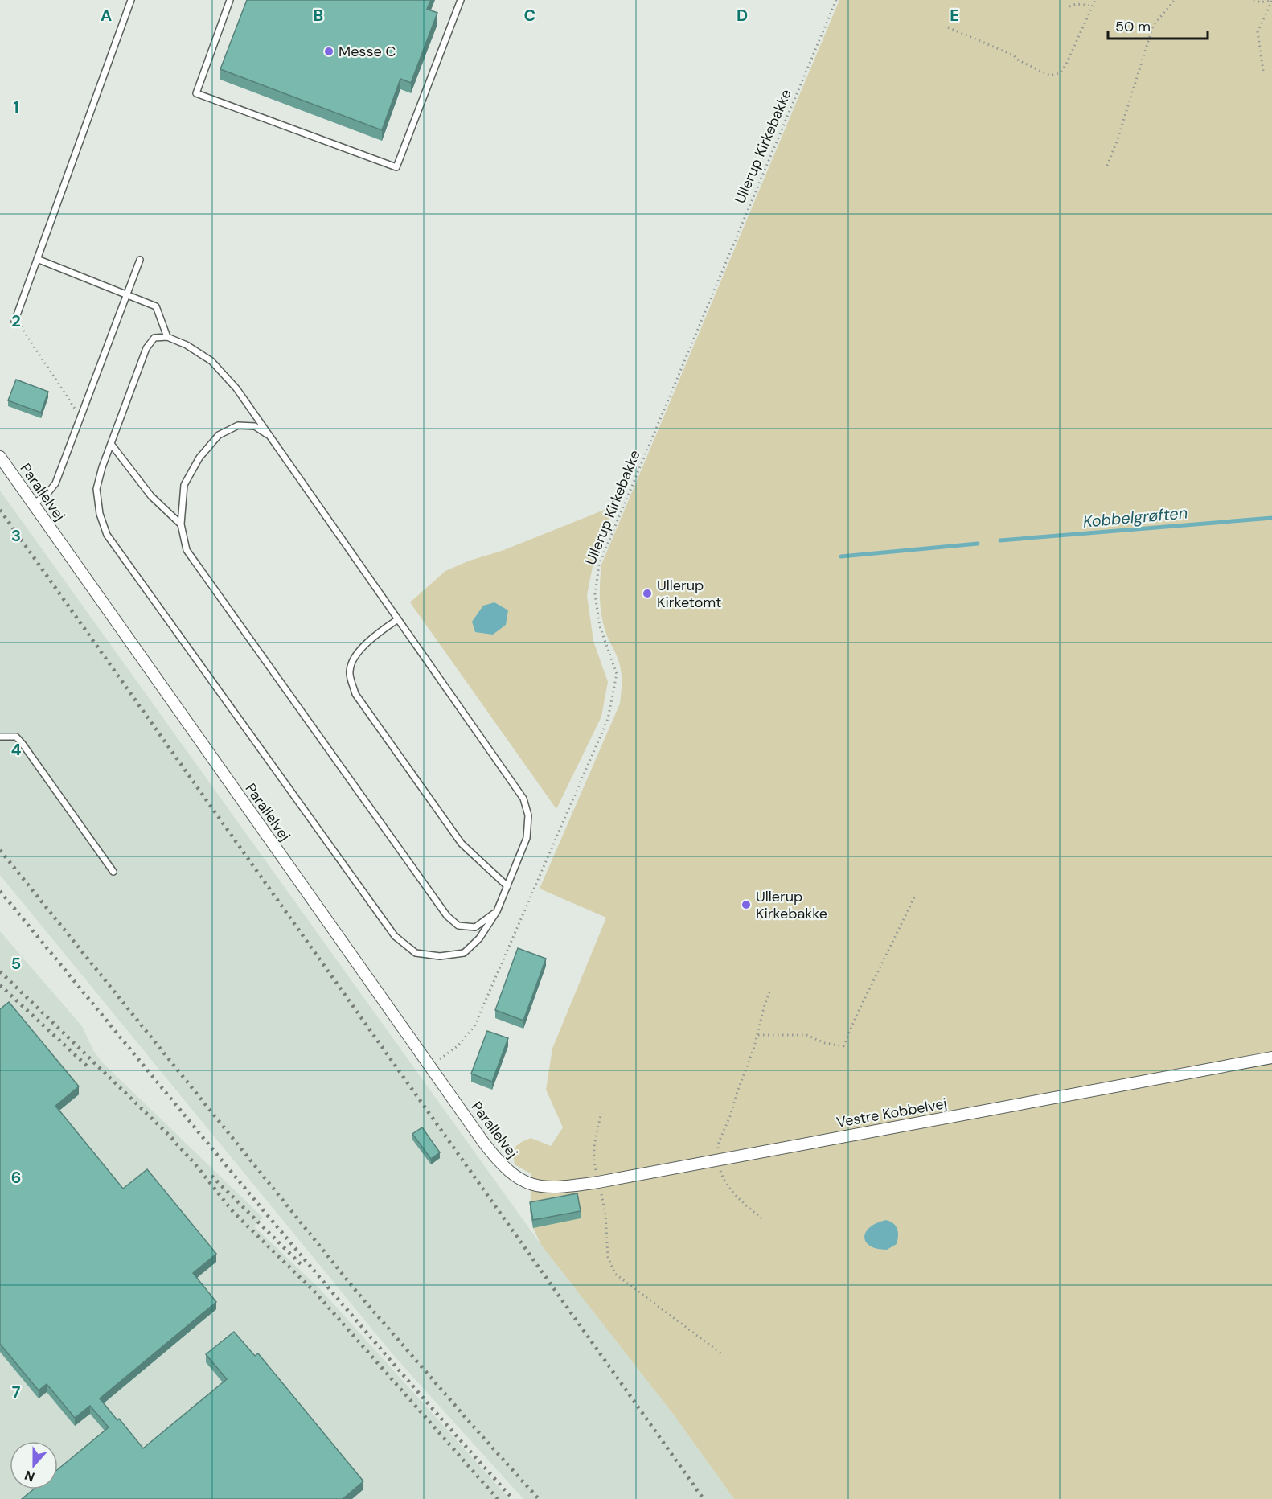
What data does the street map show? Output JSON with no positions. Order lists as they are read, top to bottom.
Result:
{
  "streets": {
    "street": ["Parallelvej", "Vestre Kobbelvej"],
    "path": ["Ullerup Kirkebakke"]
  },
  "crossings": [
    ["Ullerup Kirkebakke", "Parallelvej"],
    ["Parallelvej", "Vestre Kobbelvej"]
  ],
  "water": ["Kobbelgrøften"],
  "places": ["Messe C", "Ullerup Kirketomt", "Ullerup Kirkebakke"],
  "scale_bar": "50 m",
  "north": "bottom",
  "grid": {
    "columns": [
      "A",
      "B",
      "C",
      "D",
      "E"
    ],
    "rows": [
      "1",
      "2",
      "3",
      "4",
      "5",
      "6",
      "7"
    ]
  }
}
